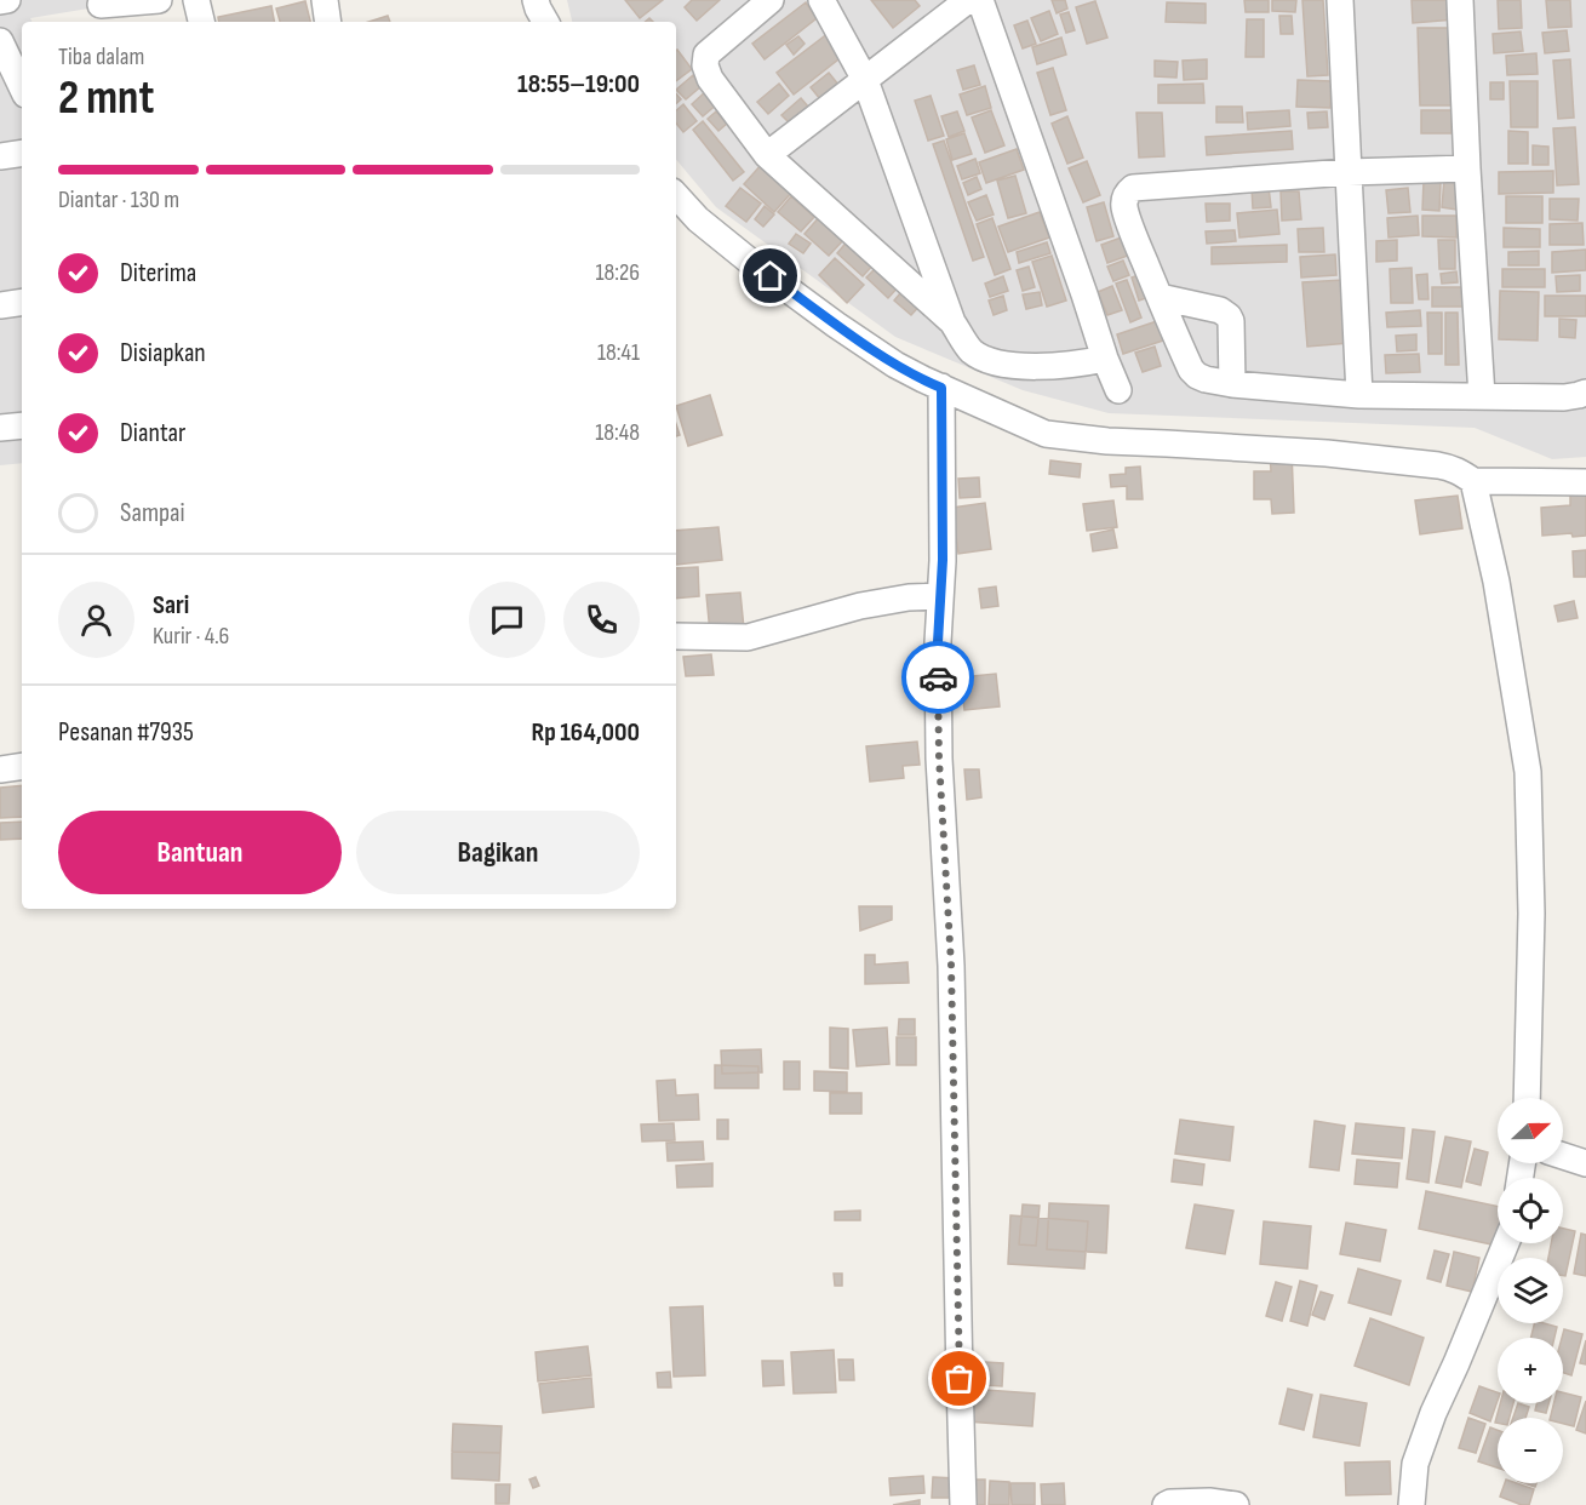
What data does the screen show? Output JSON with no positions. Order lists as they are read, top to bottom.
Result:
{
  "north": "right",
  "page": {
    "heading": ["2 mnt", "Tiba dalam", "18:55–19:00"],
    "panel": [
      "Sari",
      "Kurir · 4.6",
      "Pesanan #7935",
      "Rp 164,000"
    ],
    "bar": "Diantar · 130 m",
    "list": [
      ["Diterima", "18:26"],
      ["Disiapkan", "18:41"],
      ["Diantar", "18:48"],
      "Sampai"
    ],
    "buttons": ["Bantuan", "Bagikan"],
    "map_buttons": ["+", "−"]
  }
}
